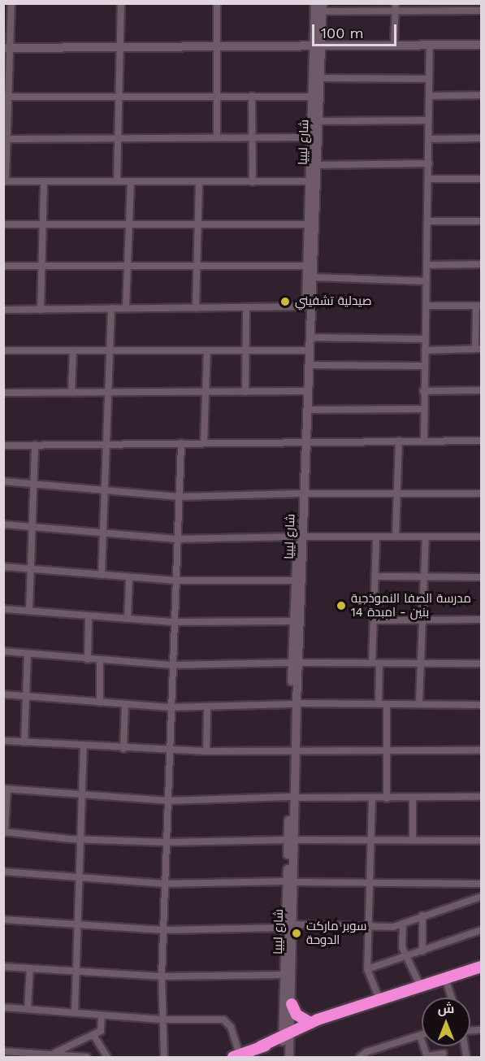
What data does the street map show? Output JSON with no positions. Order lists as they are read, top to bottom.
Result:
{
  "streets": {
    "main road": ["شارع ليبيا"]
  },
  "places": ["صيدلية تشفيني", "مدرسة الصفا النموذجية بنين - امبدة 14", "سوبر ماركت الدوحة"],
  "scale_bar": "100 m",
  "north": "top"
}
